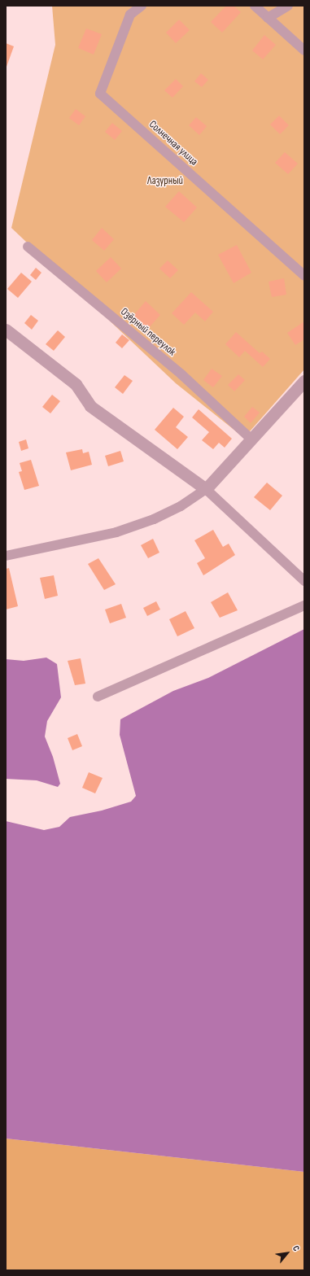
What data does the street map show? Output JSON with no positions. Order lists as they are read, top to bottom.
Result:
{
  "streets": {
    "street": ["Солнечная улица", "Озёрный переулок"]
  },
  "parks": ["Лазурный"],
  "north": "top right"
}
